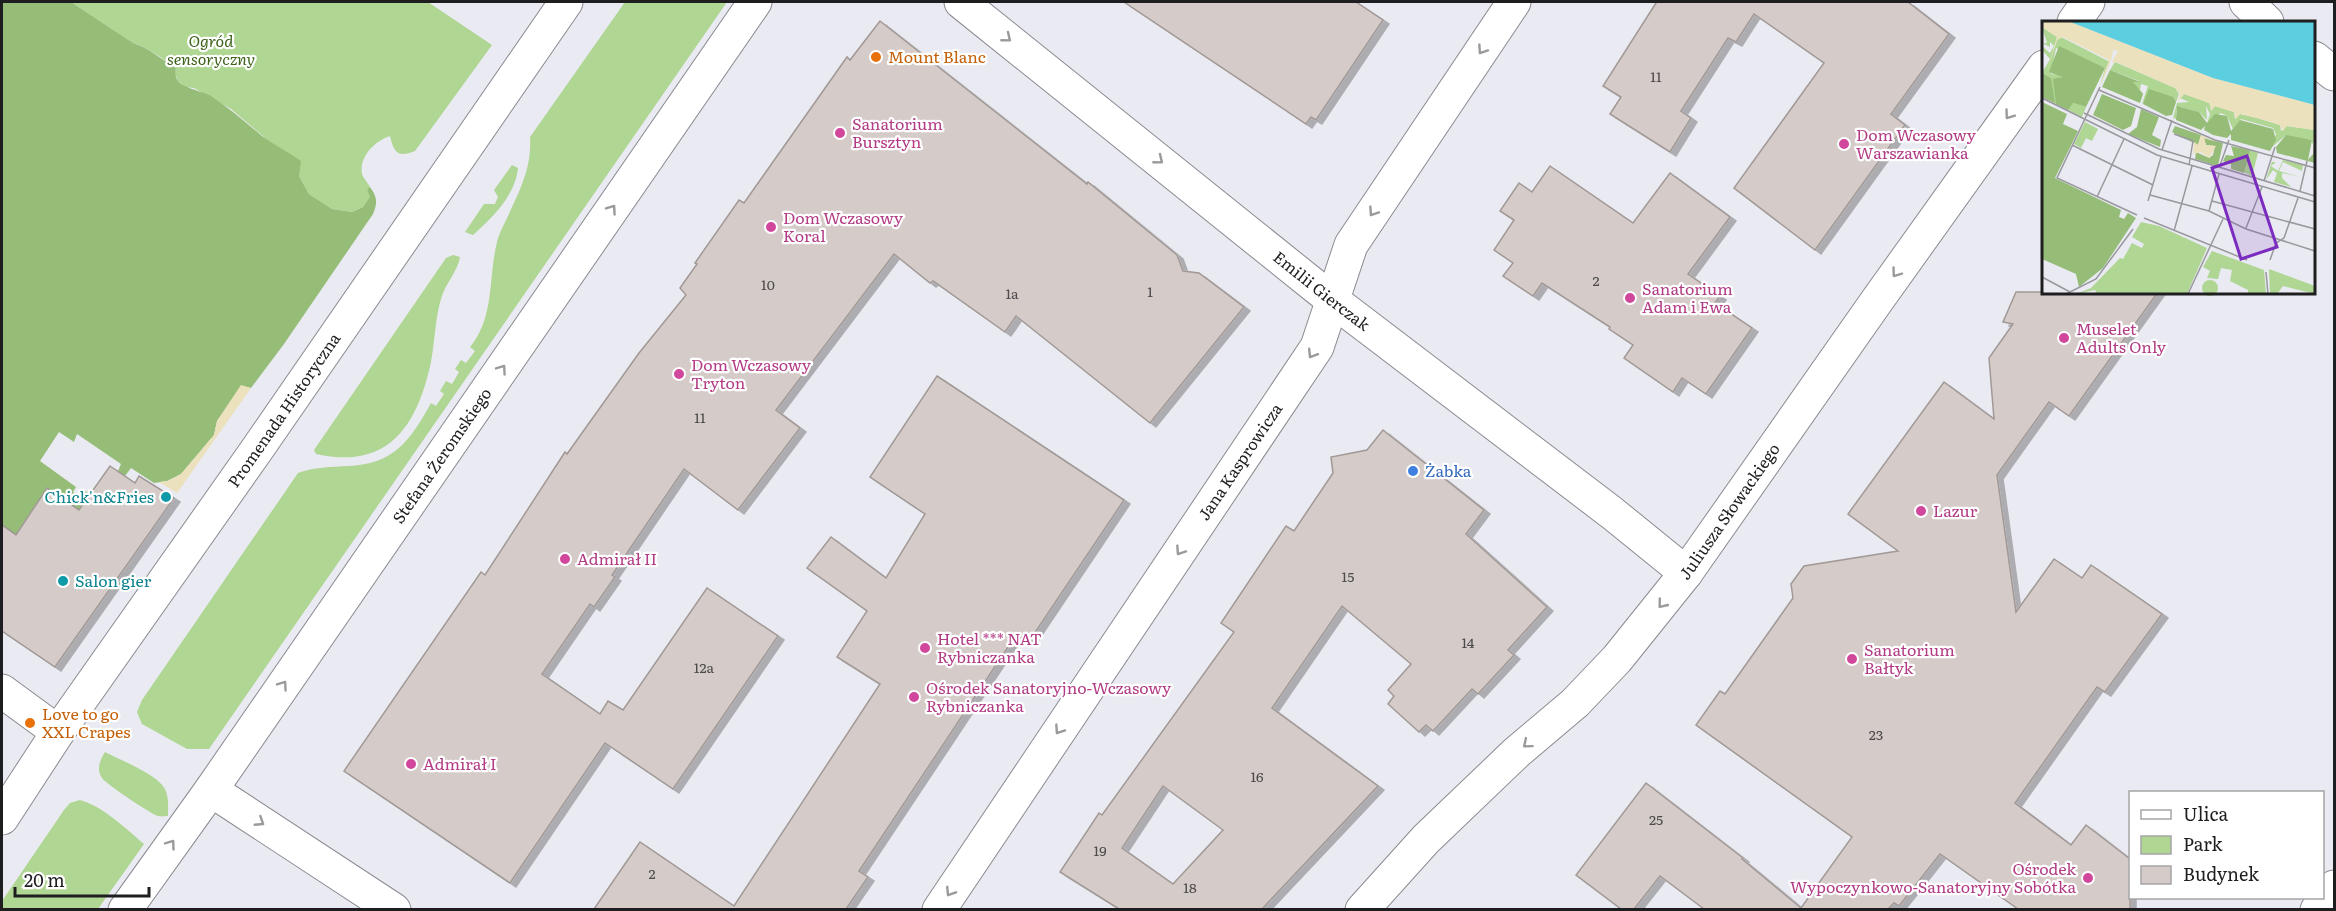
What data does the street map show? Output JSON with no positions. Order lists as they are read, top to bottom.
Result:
{
  "streets": {
    "street": [
      "Emilii Gierczak",
      "Promenada Historyczna",
      "Stefana Żeromskiego",
      "Jana Kasprowicza",
      "Juliusza Słowackiego"
    ]
  },
  "crossings": [
    ["Emilii Gierczak", "Jana Kasprowicza"],
    ["Emilii Gierczak", "Juliusza Słowackiego"]
  ],
  "one_way": [
    "Emilii Gierczak",
    "Stefana Żeromskiego",
    "Jana Kasprowicza",
    "Juliusza Słowackiego"
  ],
  "parks": ["Ogród sensoryczny"],
  "places": [
    "Mount Blanc",
    "Sanatorium Bursztyn",
    "Dom Wczasowy Warszawianka",
    "Dom Wczasowy Koral",
    "Sanatorium Adam i Ewa",
    "Muselet Adults Only",
    "Dom Wczasowy Tryton",
    "Żabka",
    "Chick'n&Fries",
    "Lazur",
    "Admirał II",
    "Salon gier",
    "Hotel *** NAT Rybniczanka",
    "Sanatorium Bałtyk",
    "Ośrodek Sanatoryjno-Wczasowy Rybniczanka",
    "Love to go XXL Crapes",
    "Admirał I",
    "Ośrodek Wypoczynkowo-Sanatoryjny Sobótka"
  ],
  "house_numbers": [
    "11",
    "2",
    "10",
    "1",
    "1a",
    "11",
    "15",
    "14",
    "12a",
    "23",
    "16",
    "25",
    "19",
    "2",
    "18"
  ],
  "legend": ["Ulica", "Park", "Budynek"],
  "scale_bar": "20 m"
}
